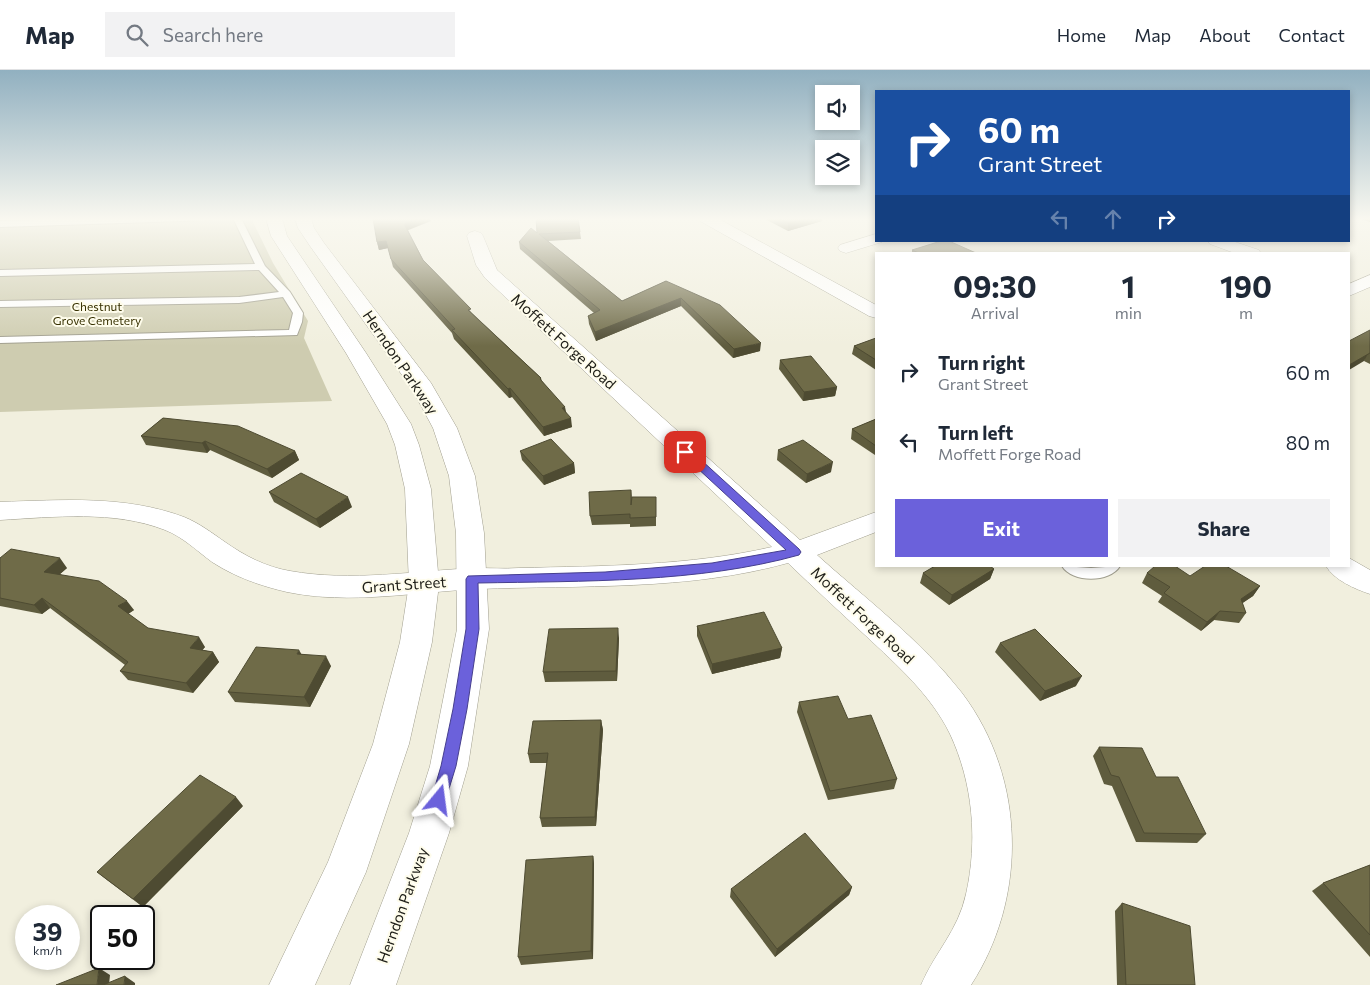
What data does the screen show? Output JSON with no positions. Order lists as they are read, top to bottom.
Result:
{
  "streets": {
    "street": ["Moffett Forge Road", "Herndon Parkway", "Grant Street"]
  },
  "crossings": [
    ["Moffett Forge Road", "Grant Street"],
    ["Herndon Parkway", "Grant Street"]
  ],
  "parks": ["Chestnut Grove Cemetery"],
  "page": {
    "header": "Map",
    "search": "Search here",
    "nav": [
      "Home",
      "Map",
      "About",
      "Contact"
    ],
    "turn": ["60 m", "Grant Street"],
    "eta": [
      "09:30",
      "Arrival",
      "1",
      "min",
      "190",
      "m"
    ],
    "list": [
      {
        "name": "Turn right",
        "note": "Grant Street",
        "value": "60 m"
      },
      {
        "name": "Turn left",
        "note": "Moffett Forge Road",
        "value": "80 m"
      }
    ],
    "buttons": ["Exit", "Share"],
    "speed": "39 km/h",
    "limit": "50"
  }
}
